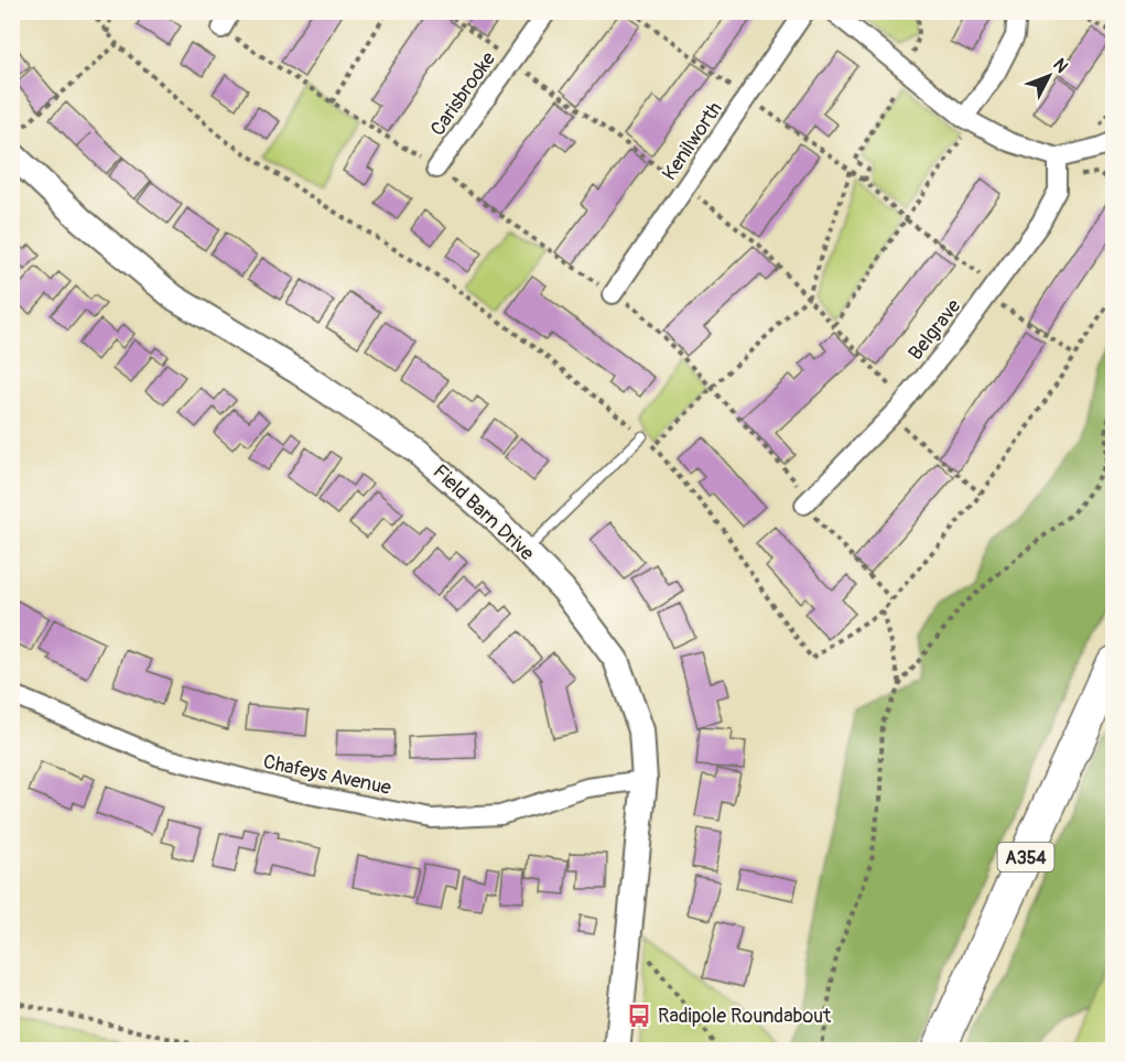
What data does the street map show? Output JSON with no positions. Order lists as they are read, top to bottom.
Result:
{
  "streets": {
    "highway": ["A354"],
    "street": [
      "Carisbrooke",
      "Kenilworth",
      "Belgrave",
      "Field Barn Drive",
      "Chafeys Avenue"
    ]
  },
  "crossings": [
    ["Field Barn Drive", "Chafeys Avenue"]
  ],
  "places": {
    "bus stop": ["Radipole Roundabout"]
  },
  "north": "top right"
}
